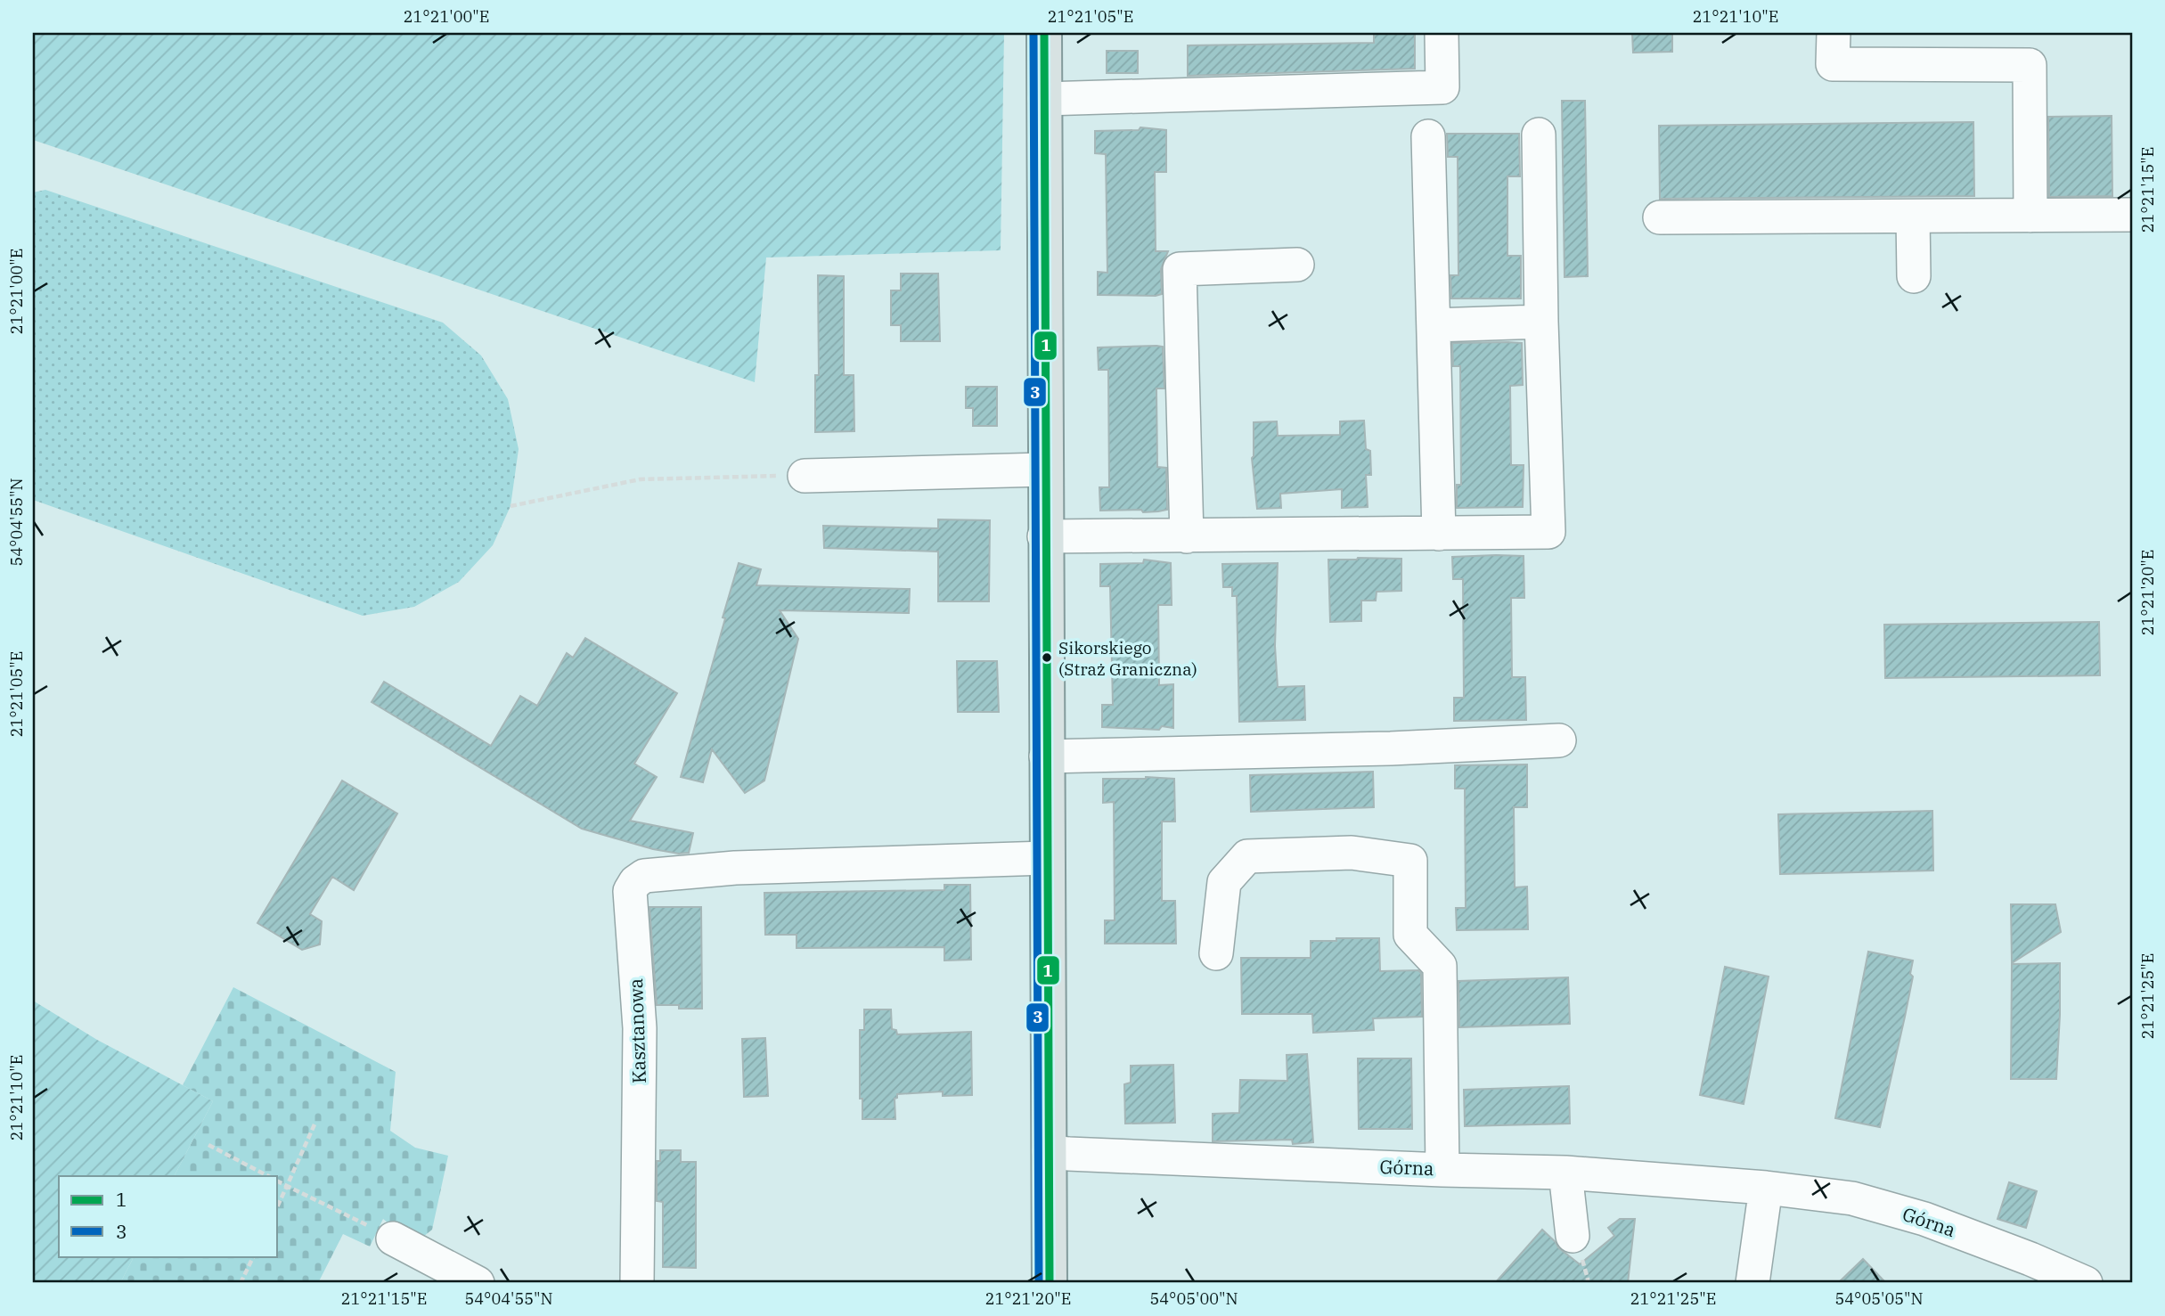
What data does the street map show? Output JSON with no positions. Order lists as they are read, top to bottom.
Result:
{
  "streets": {
    "street": ["Kasztanowa", "Górna"]
  },
  "places": ["Sikorskiego (Straż Graniczna)"],
  "lines": ["transit line 1", "transit line 3"],
  "legend": ["1", "3"],
  "coordinates": [
    "21°21'00\"E",
    "21°21'05\"E",
    "21°21'10\"E",
    "21°21'15\"E",
    "54°04'55\"N",
    "21°21'20\"E",
    "21°21'25\"E",
    "54°05'00\"N",
    "54°05'05\"N"
  ]
}
